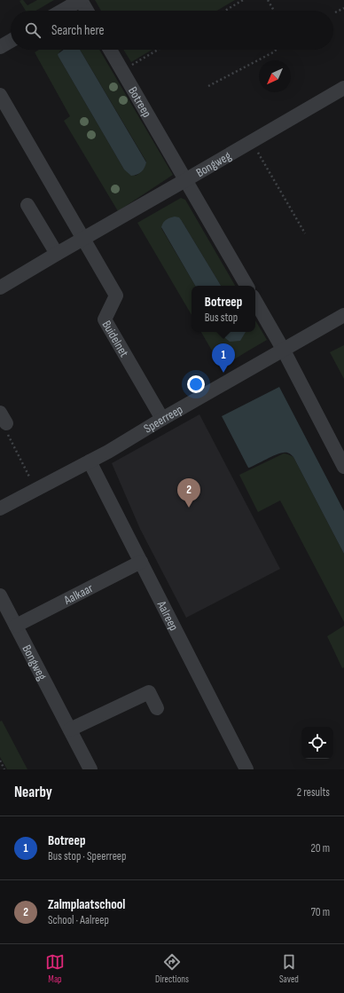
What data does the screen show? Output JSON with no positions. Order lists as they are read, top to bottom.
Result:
{
  "streets": {
    "street": [
      "Botreep",
      "Bongweg",
      "Buidelnet",
      "Speerreep",
      "Aalkaar",
      "Aalreep"
    ]
  },
  "crossings": [
    ["Botreep", "Bongweg"],
    ["Bongweg", "Buidelnet"],
    ["Bongweg", "Aalkaar"],
    ["Buidelnet", "Speerreep"],
    ["Speerreep", "Aalreep"],
    ["Aalkaar", "Aalreep"]
  ],
  "north": "bottom left",
  "page": {
    "search": "Search here",
    "popup": ["Botreep", "Bus stop"],
    "pins": ["1", "2"],
    "heading": ["Nearby", "2 results"],
    "list": [
      {
        "mark": "1",
        "name": "Botreep",
        "note": "Bus stop · Speerreep",
        "value": "20 m"
      },
      {
        "mark": "2",
        "name": "Zalmplaatschool",
        "note": "School · Aalreep",
        "value": "70 m"
      }
    ],
    "nav": ["Map", "Directions", "Saved"]
  }
}
